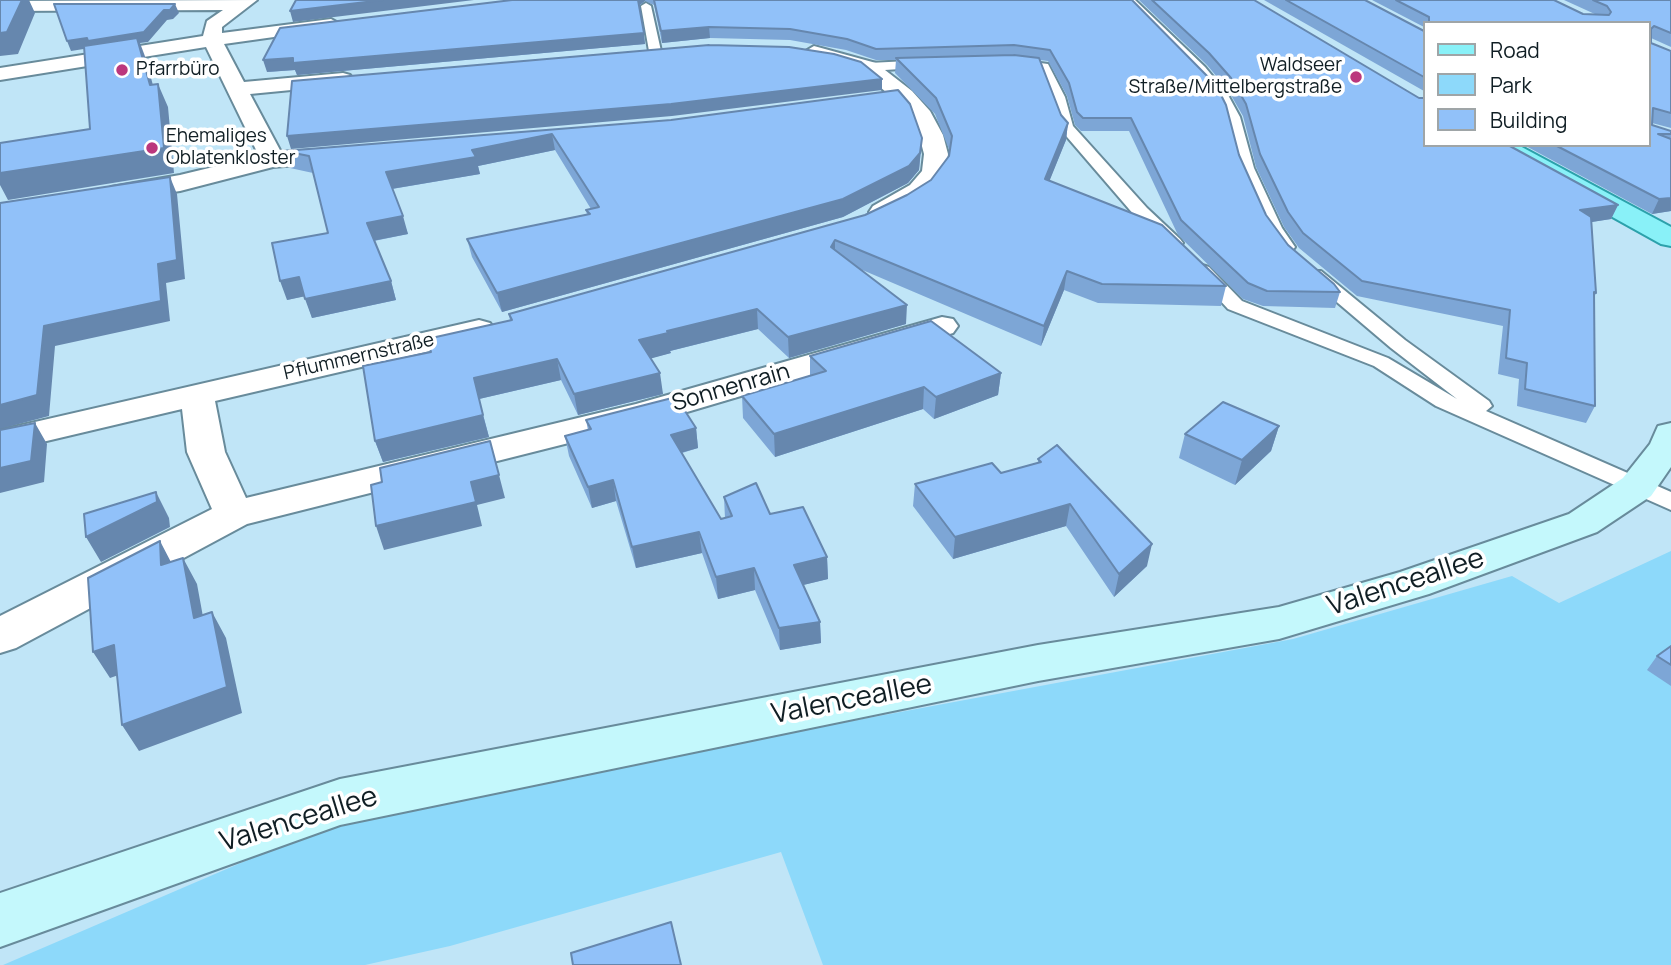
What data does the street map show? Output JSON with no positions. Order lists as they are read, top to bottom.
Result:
{
  "streets": {
    "street": ["Pflummernstraße", "Sonnenrain", "Valenceallee"]
  },
  "places": ["Pfarrbüro", "Waldseer Straße/Mittelbergstraße", "Ehemaliges Oblatenkloster"],
  "legend": ["Road", "Park", "Building"]
}
